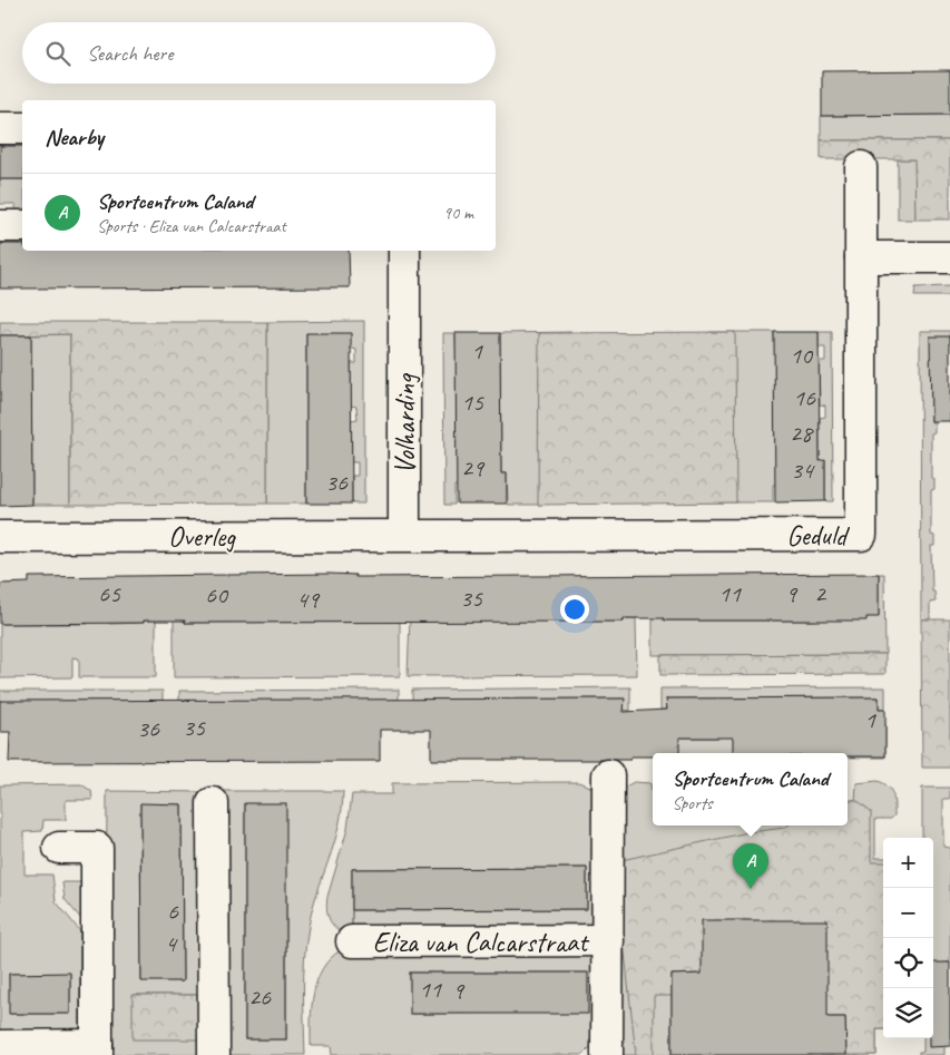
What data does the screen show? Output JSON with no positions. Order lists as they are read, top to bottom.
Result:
{
  "streets": {
    "street": [
      "Volharding",
      "Geduld",
      "Overleg",
      "Eliza van Calcarstraat"
    ]
  },
  "crossings": [
    ["Volharding", "Geduld"],
    ["Volharding", "Overleg"],
    ["Geduld", "Overleg"]
  ],
  "house_numbers": [
    "1",
    "10",
    "16",
    "15",
    "28",
    "29",
    "34",
    "36",
    "65",
    "11",
    "9",
    "2",
    "60",
    "35",
    "49",
    "1",
    "35",
    "36",
    "6",
    "4",
    "11",
    "9",
    "26"
  ],
  "page": {
    "search": "Search here",
    "heading": "Nearby",
    "list": [
      {
        "mark": "A",
        "name": "Sportcentrum Caland",
        "note": "Sports · Eliza van Calcarstraat",
        "value": "90 m"
      }
    ],
    "popup": ["Sportcentrum Caland", "Sports"],
    "map_buttons": ["+", "−"],
    "pins": "A"
  }
}
